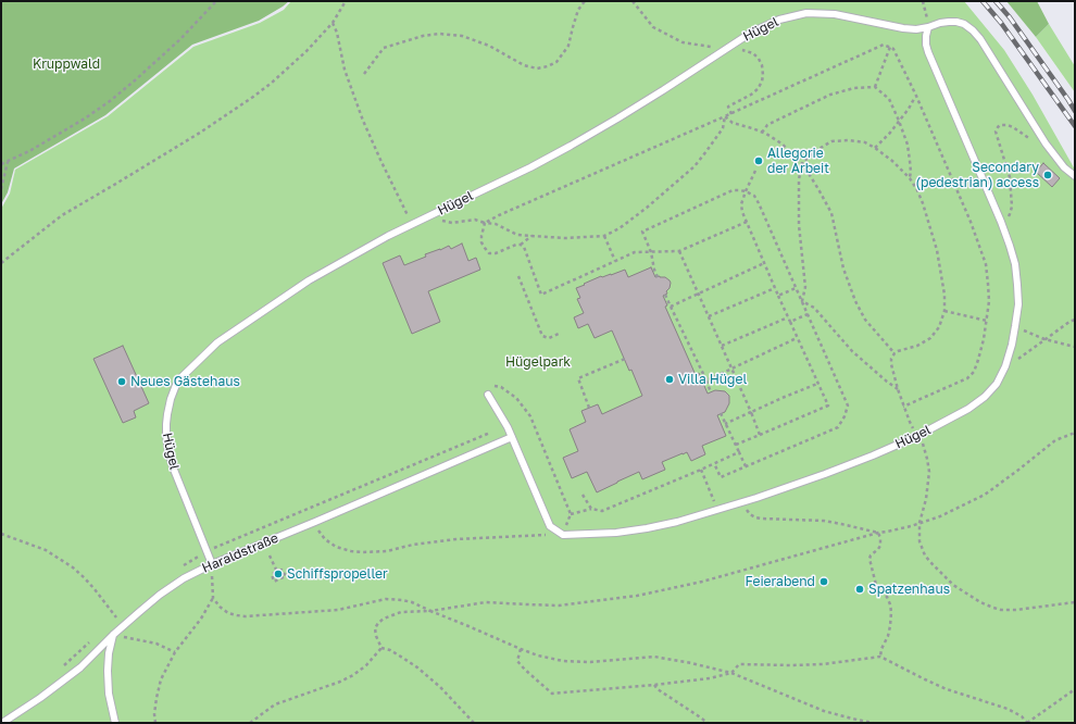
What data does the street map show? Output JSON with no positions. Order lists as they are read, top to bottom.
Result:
{
  "streets": {
    "lane": ["Hügel", "Haraldstraße"]
  },
  "crossings": [
    ["Hügel", "Haraldstraße"]
  ],
  "parks": ["Kruppwald", "Hügelpark"],
  "places": [
    "Allegorie der Arbeit",
    "Secondary (pedestrian) access",
    "Villa Hügel",
    "Neues Gästehaus",
    "Schiffspropeller",
    "Feierabend",
    "Spatzenhaus"
  ]
}
